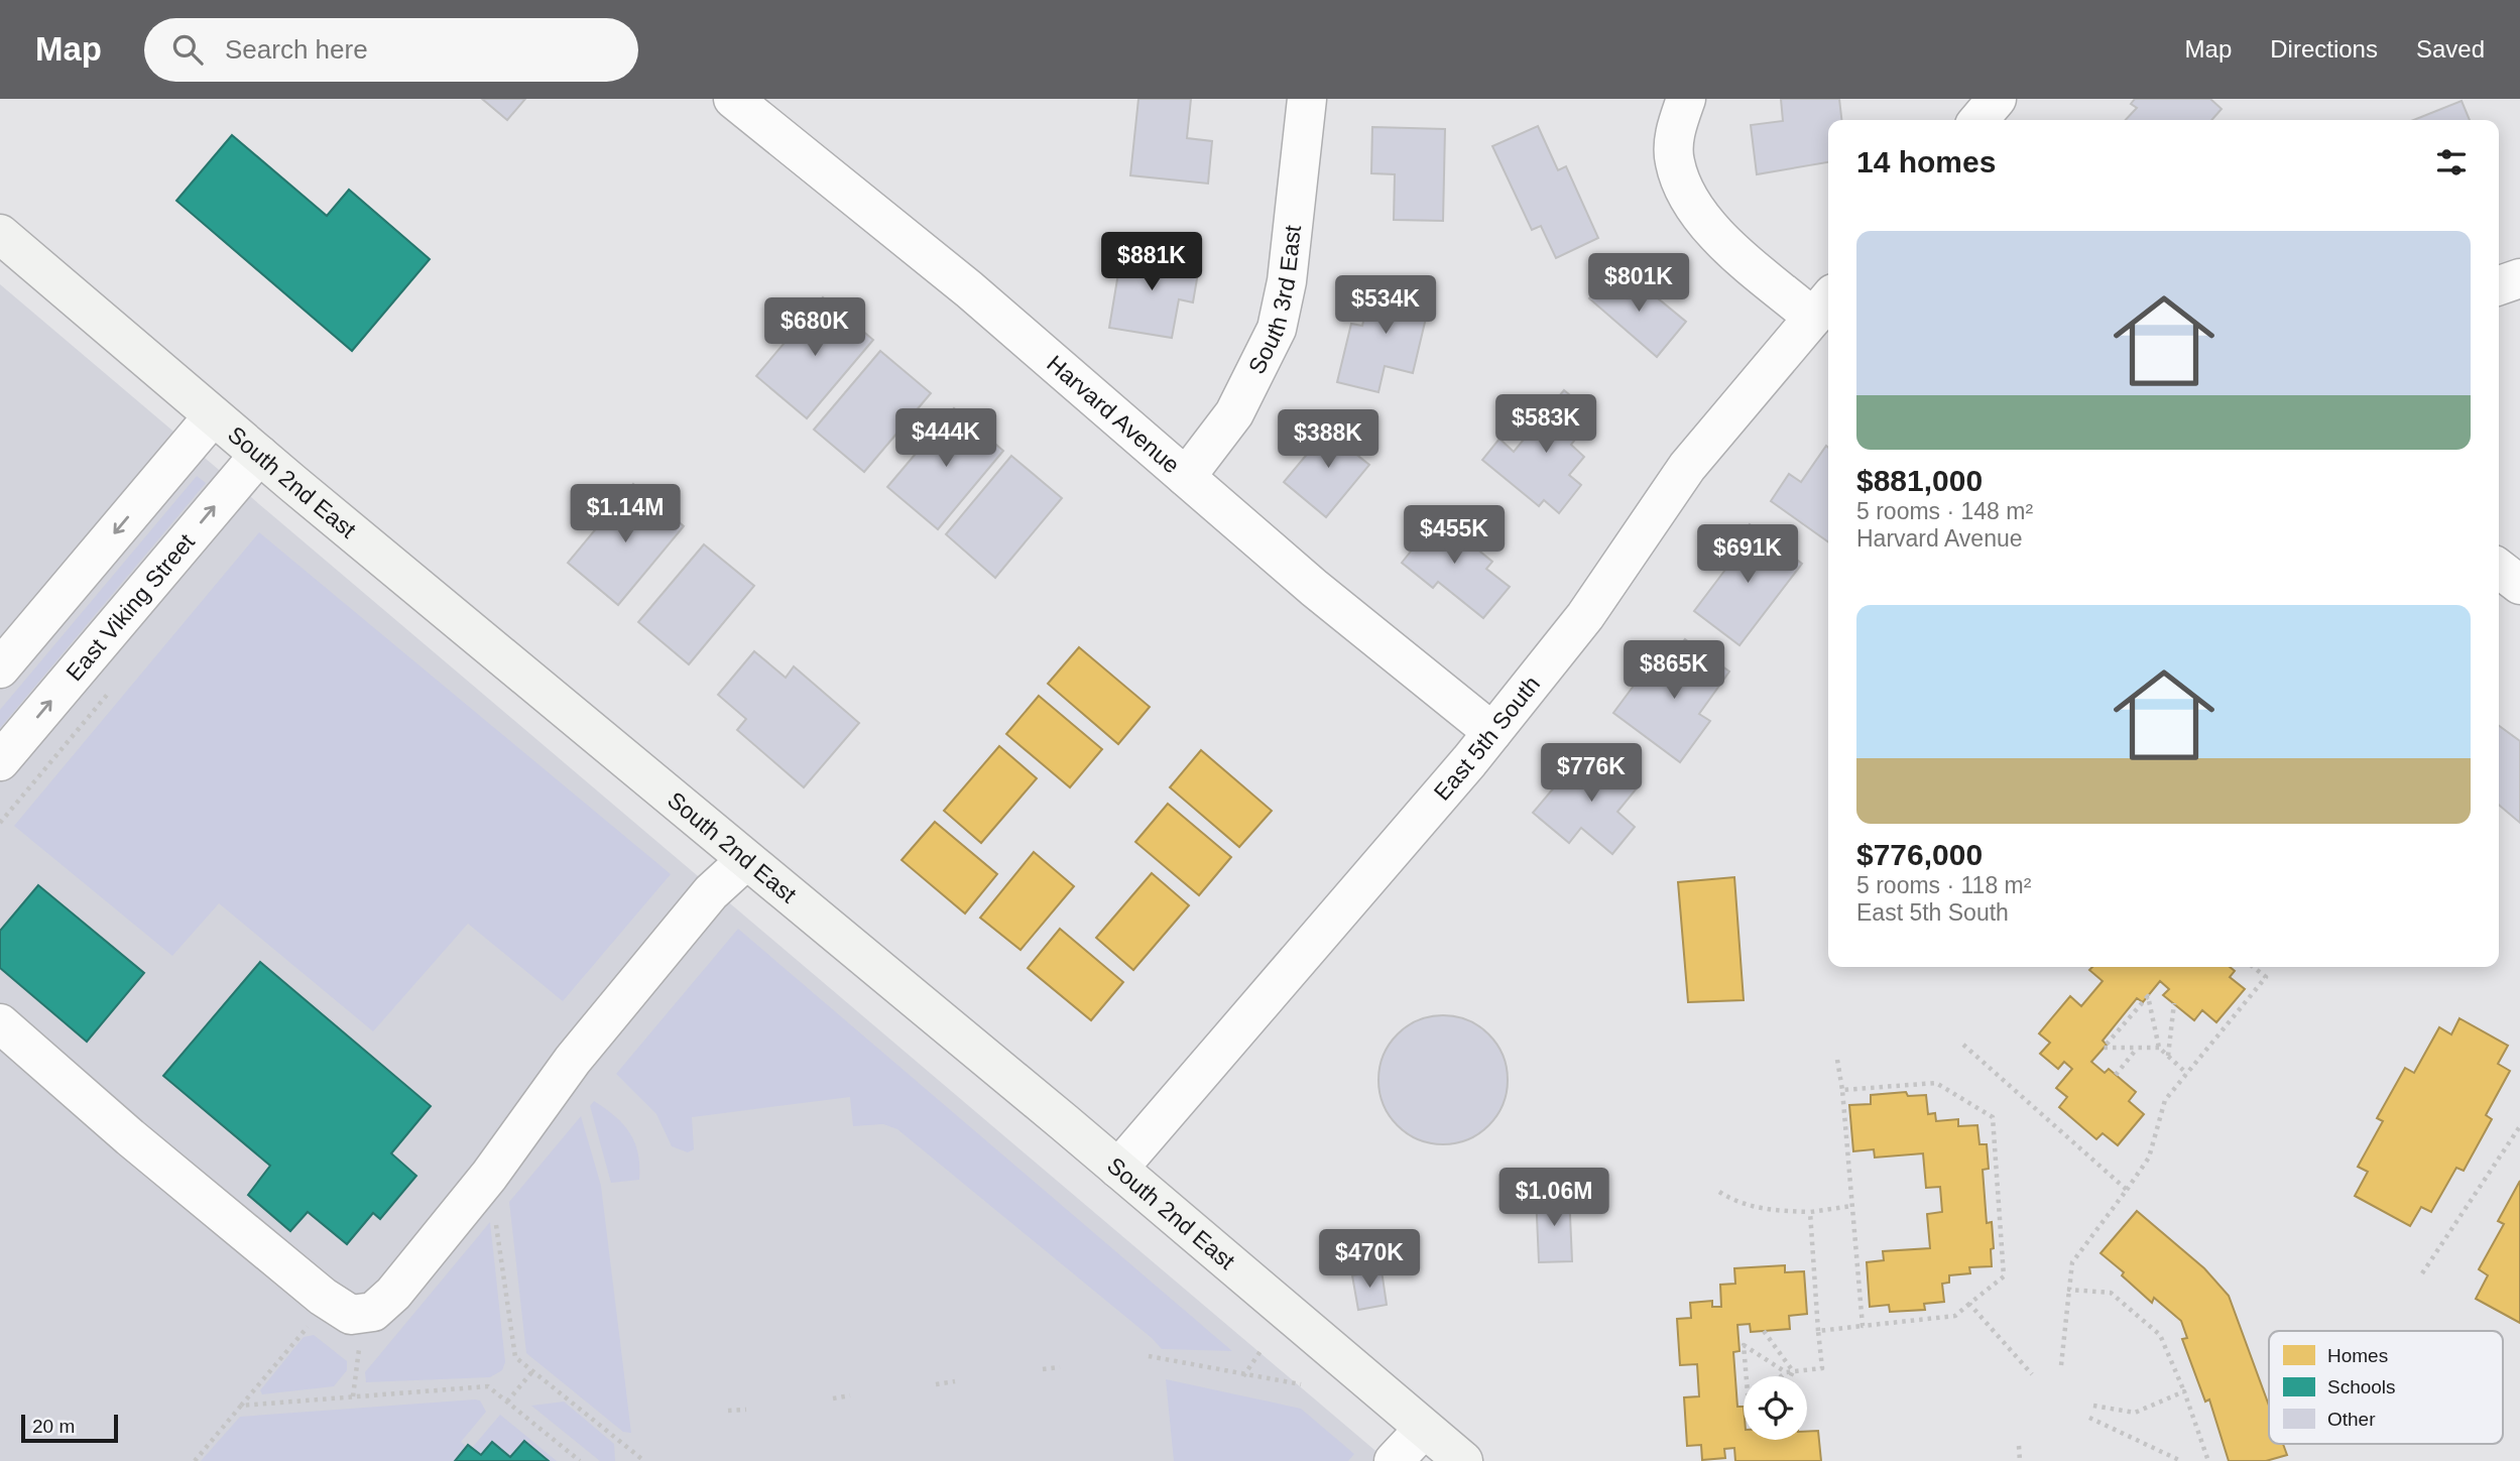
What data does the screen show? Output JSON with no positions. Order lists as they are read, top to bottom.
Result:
{
  "streets": {
    "main road": ["South 2nd East"],
    "street": [
      "South 3rd East",
      "Harvard Avenue",
      "East Viking Street",
      "East 5th South"
    ]
  },
  "crossings": [
    ["South 3rd East", "Harvard Avenue"],
    ["Harvard Avenue", "East 5th South"],
    ["South 2nd East", "East Viking Street"],
    ["South 2nd East", "East 5th South"]
  ],
  "legend": ["Homes", "Schools", "Other"],
  "scale_bar": "20 m",
  "page": {
    "header": "Map",
    "search": "Search here",
    "nav": ["Map", "Directions", "Saved"],
    "heading": "14 homes",
    "list": [
      {
        "name": "$881,000",
        "note": "5 rooms · 148 m² · Harvard Avenue"
      },
      {
        "name": "$776,000",
        "note": "5 rooms · 118 m² · East 5th South"
      }
    ],
    "price": [
      "$881K",
      "$801K",
      "$534K",
      "$680K",
      "$583K",
      "$444K",
      "$388K",
      "$1.14M",
      "$455K",
      "$691K",
      "$865K",
      "$776K",
      "$1.06M",
      "$470K"
    ],
    "scale": "20 m"
  }
}
